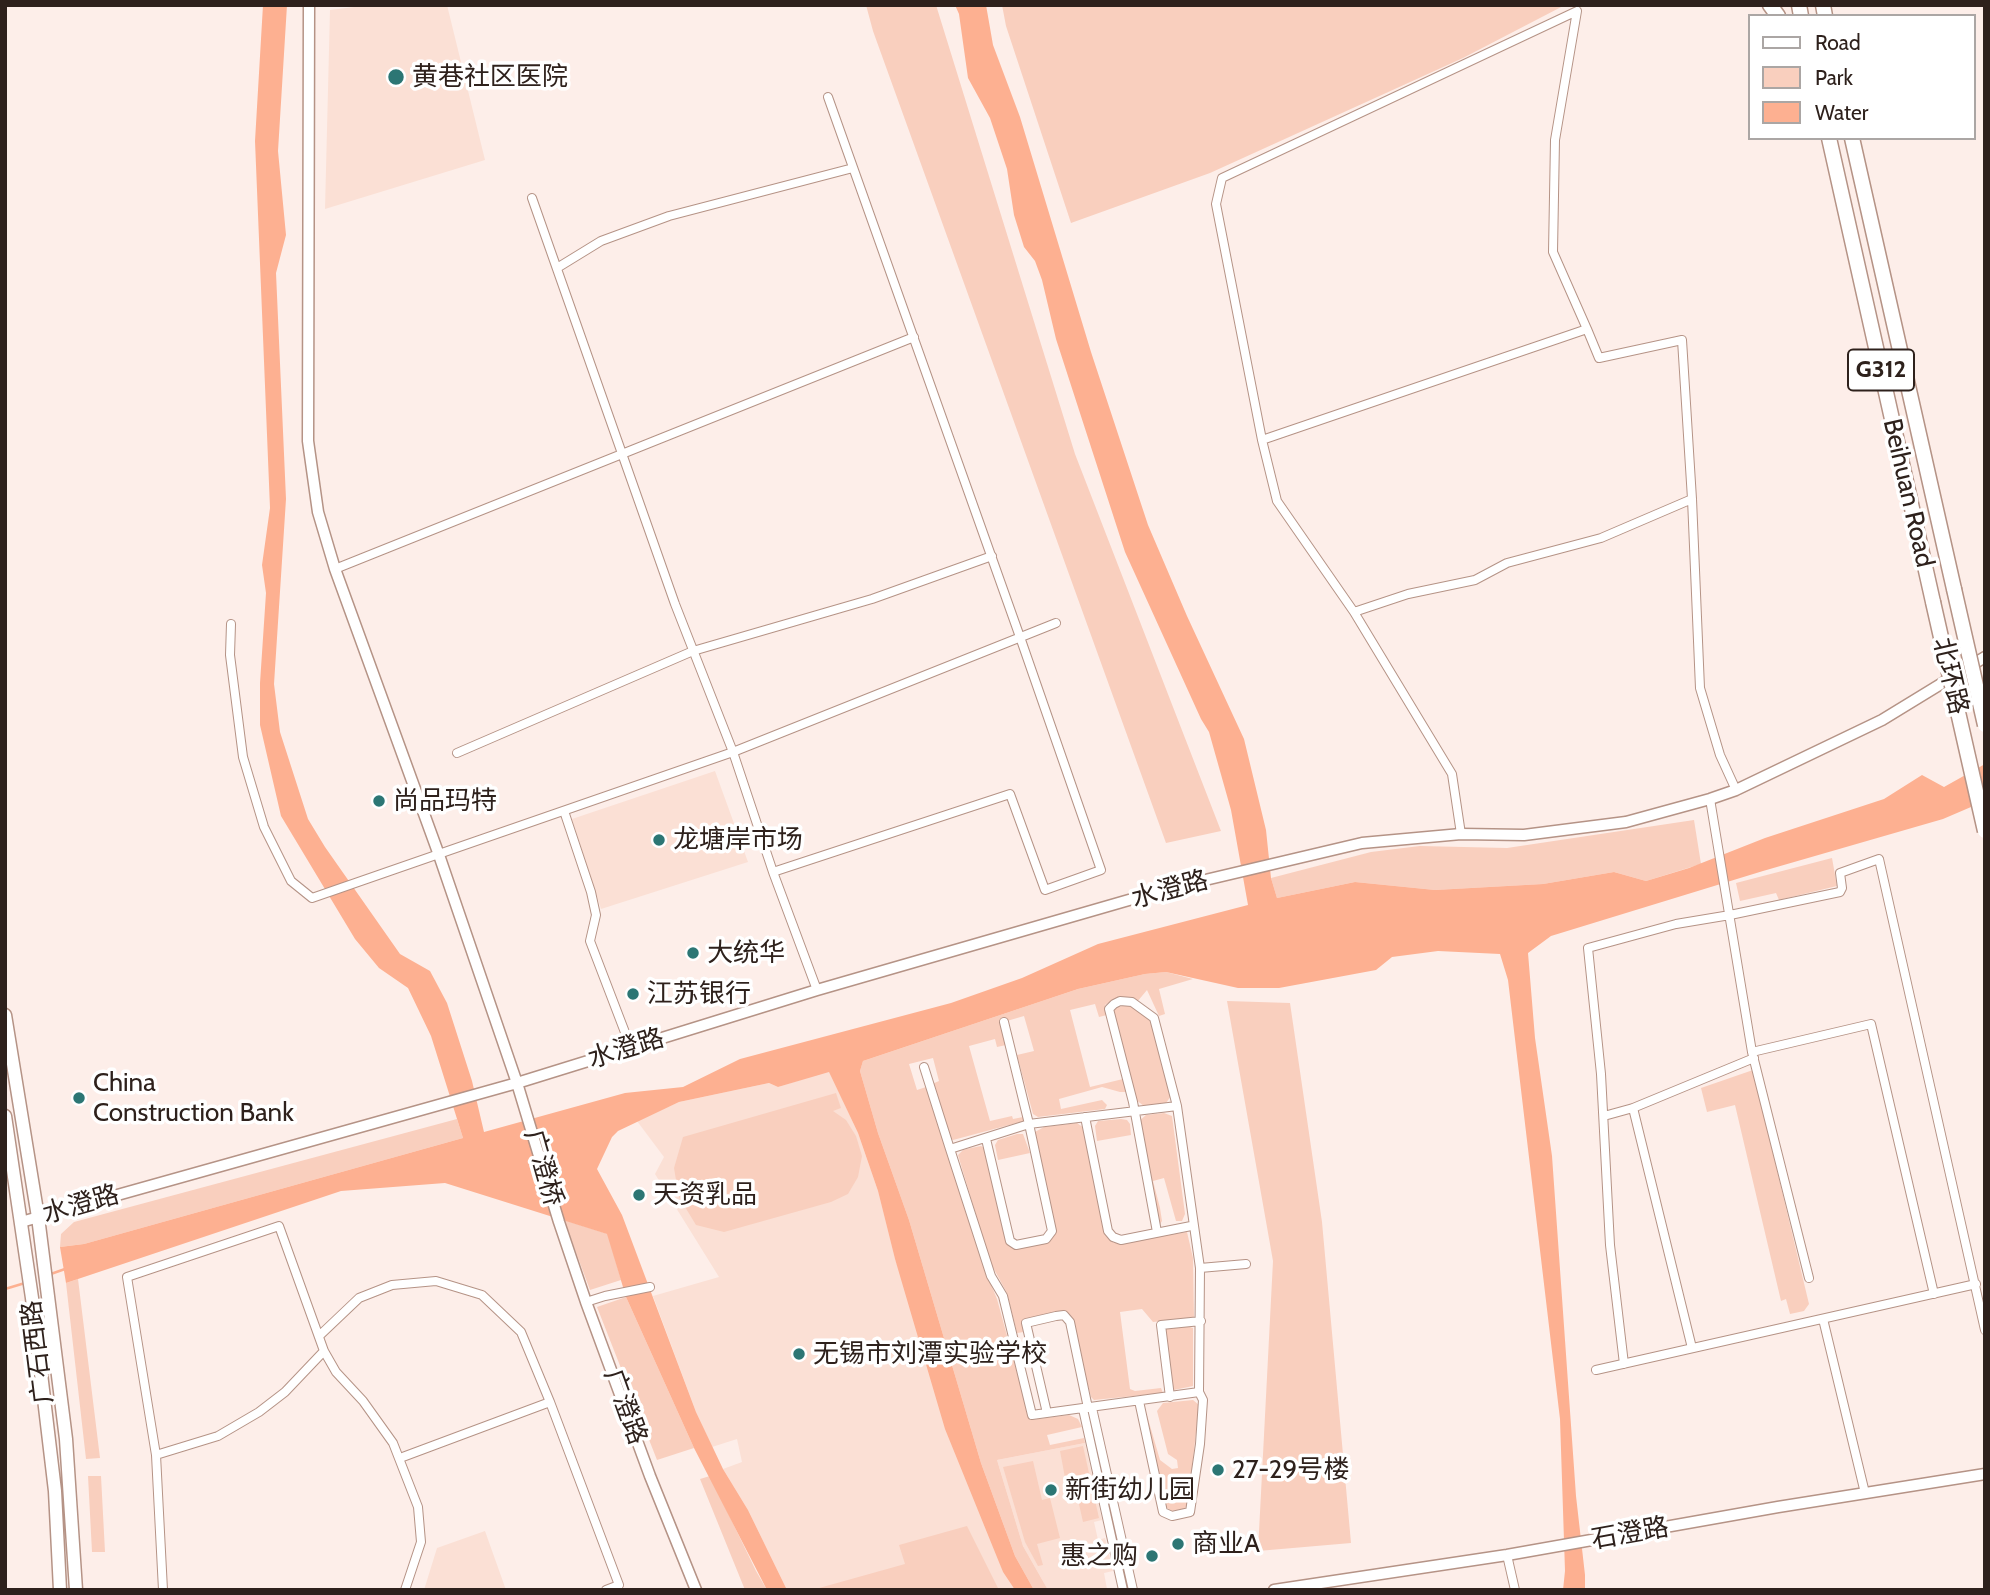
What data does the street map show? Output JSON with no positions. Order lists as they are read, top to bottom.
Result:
{
  "streets": {
    "highway": ["G312", "Beihuan Road", "北环路"],
    "main road": ["广石西路"],
    "street": [
      "水澄路",
      "广澄桥",
      "广澄路",
      "石澄路"
    ]
  },
  "crossings": [
    ["Beihuan Road", "北环路"],
    ["水澄路", "广澄桥"],
    ["水澄路", "广石西路"],
    ["广澄桥", "广澄路"]
  ],
  "places": [
    "黄巷社区医院",
    "尚品玛特",
    "龙塘岸市场",
    "大统华",
    "江苏银行",
    "China Construction Bank",
    "天资乳品",
    "无锡市刘潭实验学校",
    "27-29号楼",
    "新街幼儿园",
    "商业A",
    "惠之购"
  ],
  "legend": ["Road", "Park", "Water"]
}
